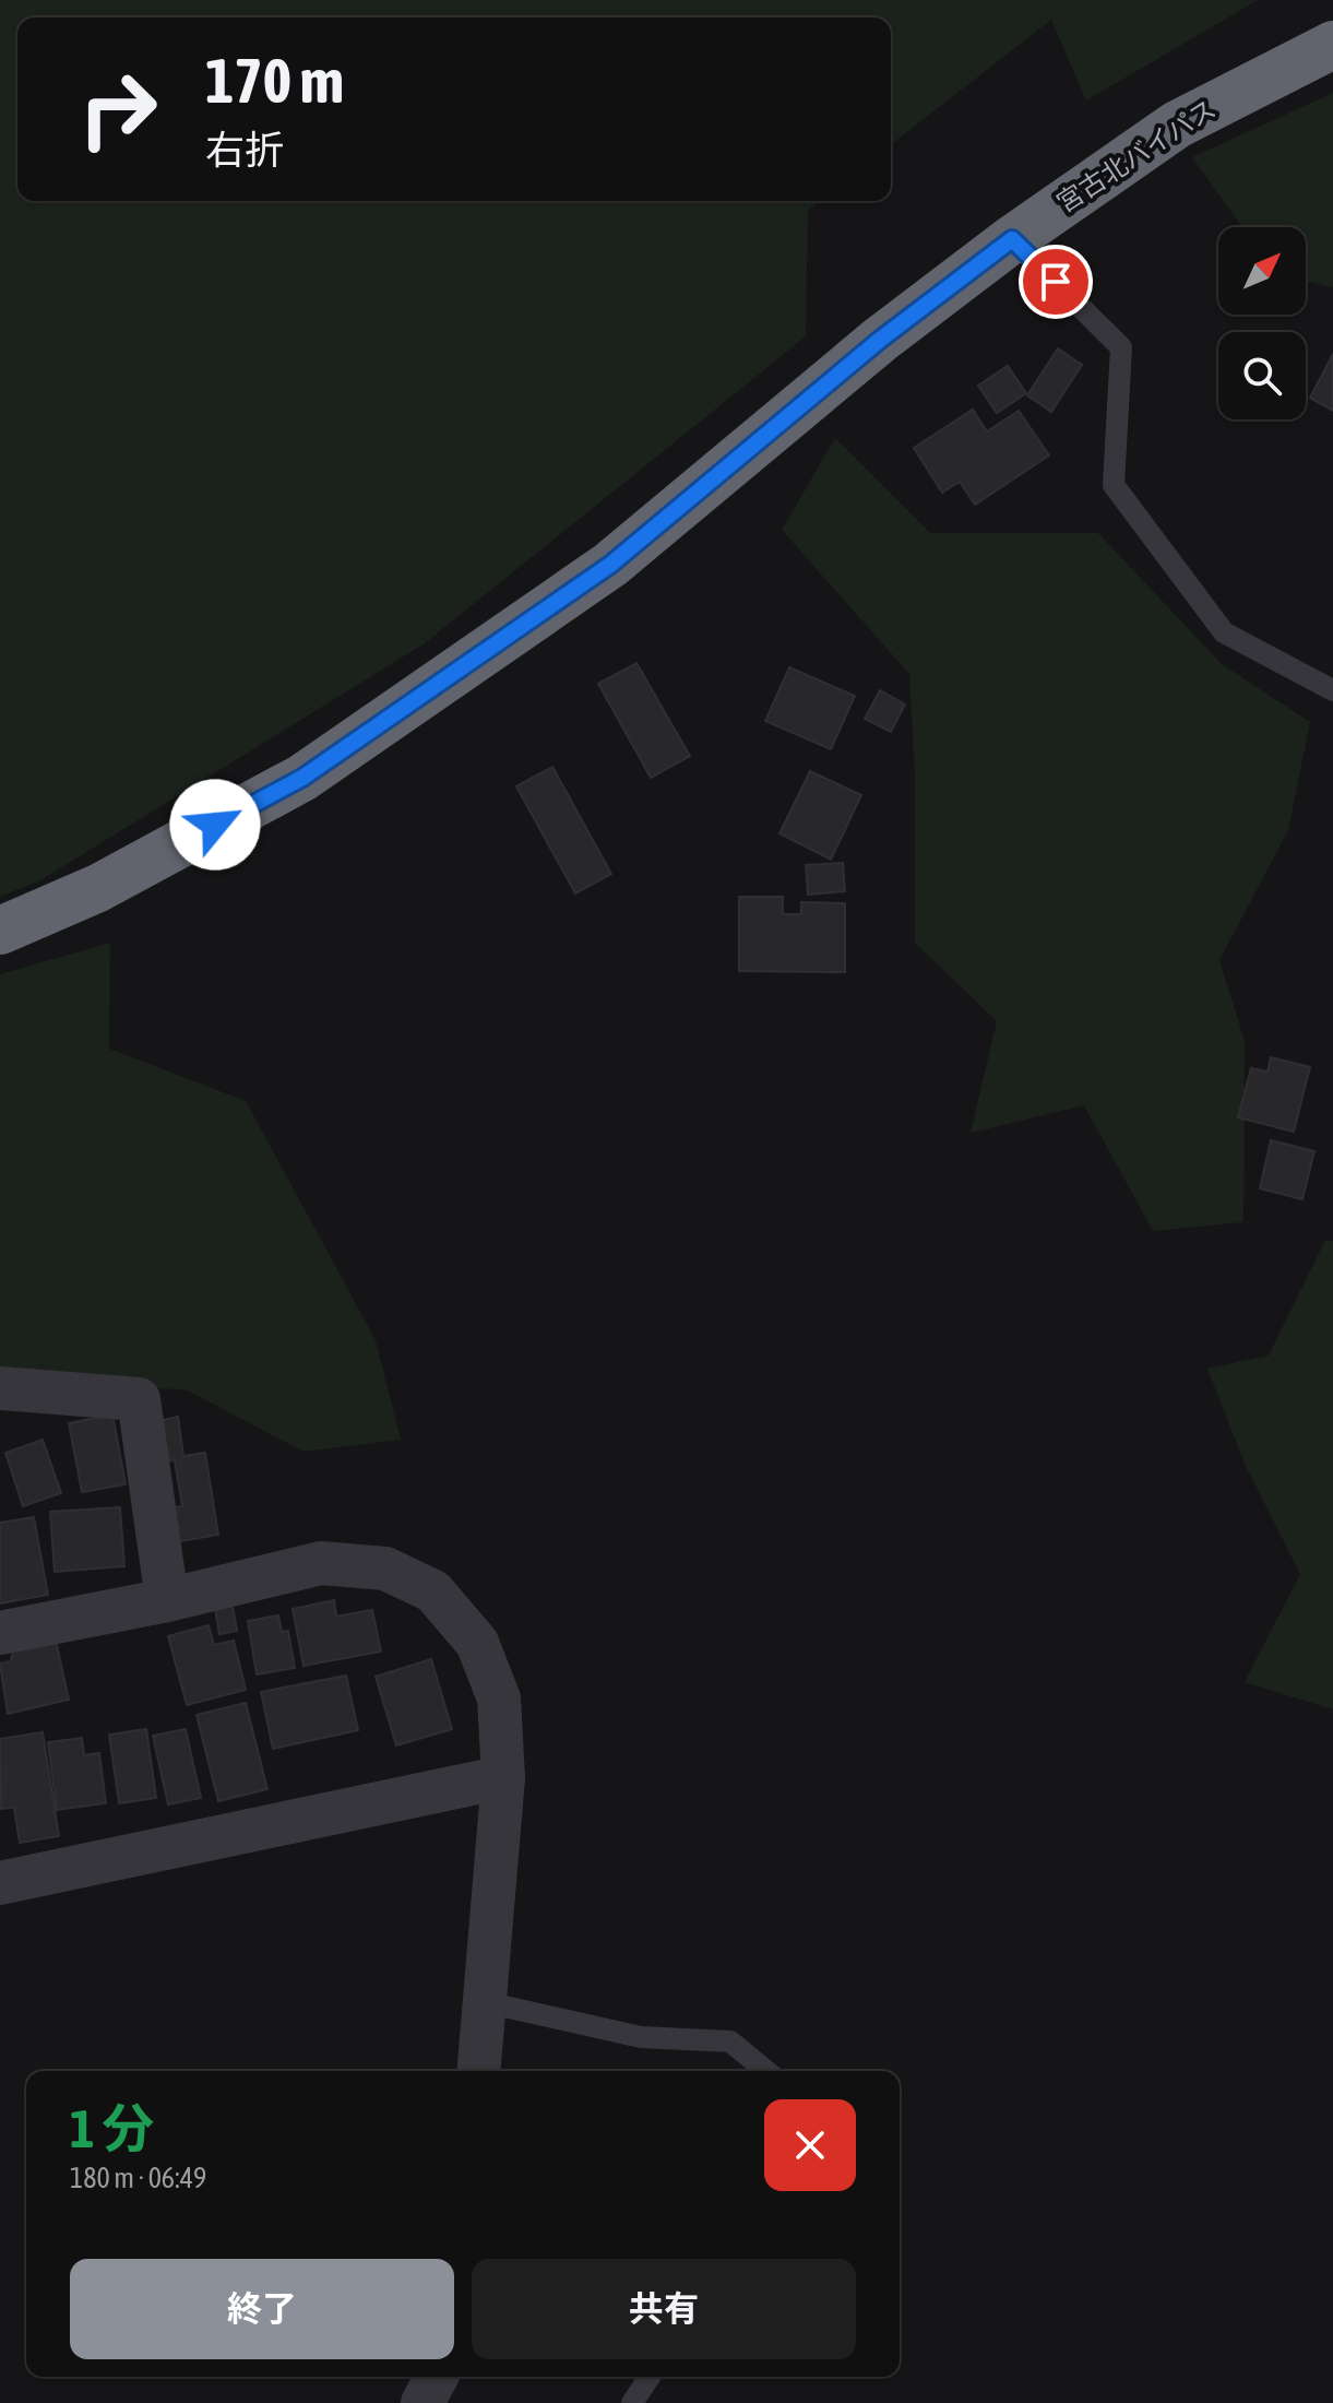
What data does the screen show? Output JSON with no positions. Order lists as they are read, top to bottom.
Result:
{
  "streets": {
    "highway": ["宮古北バイパス"]
  },
  "north": "top right",
  "page": {
    "turn": ["170 m", "右折"],
    "heading": ["1 分", "180 m · 06:49"],
    "buttons": ["終了", "共有"]
  }
}
